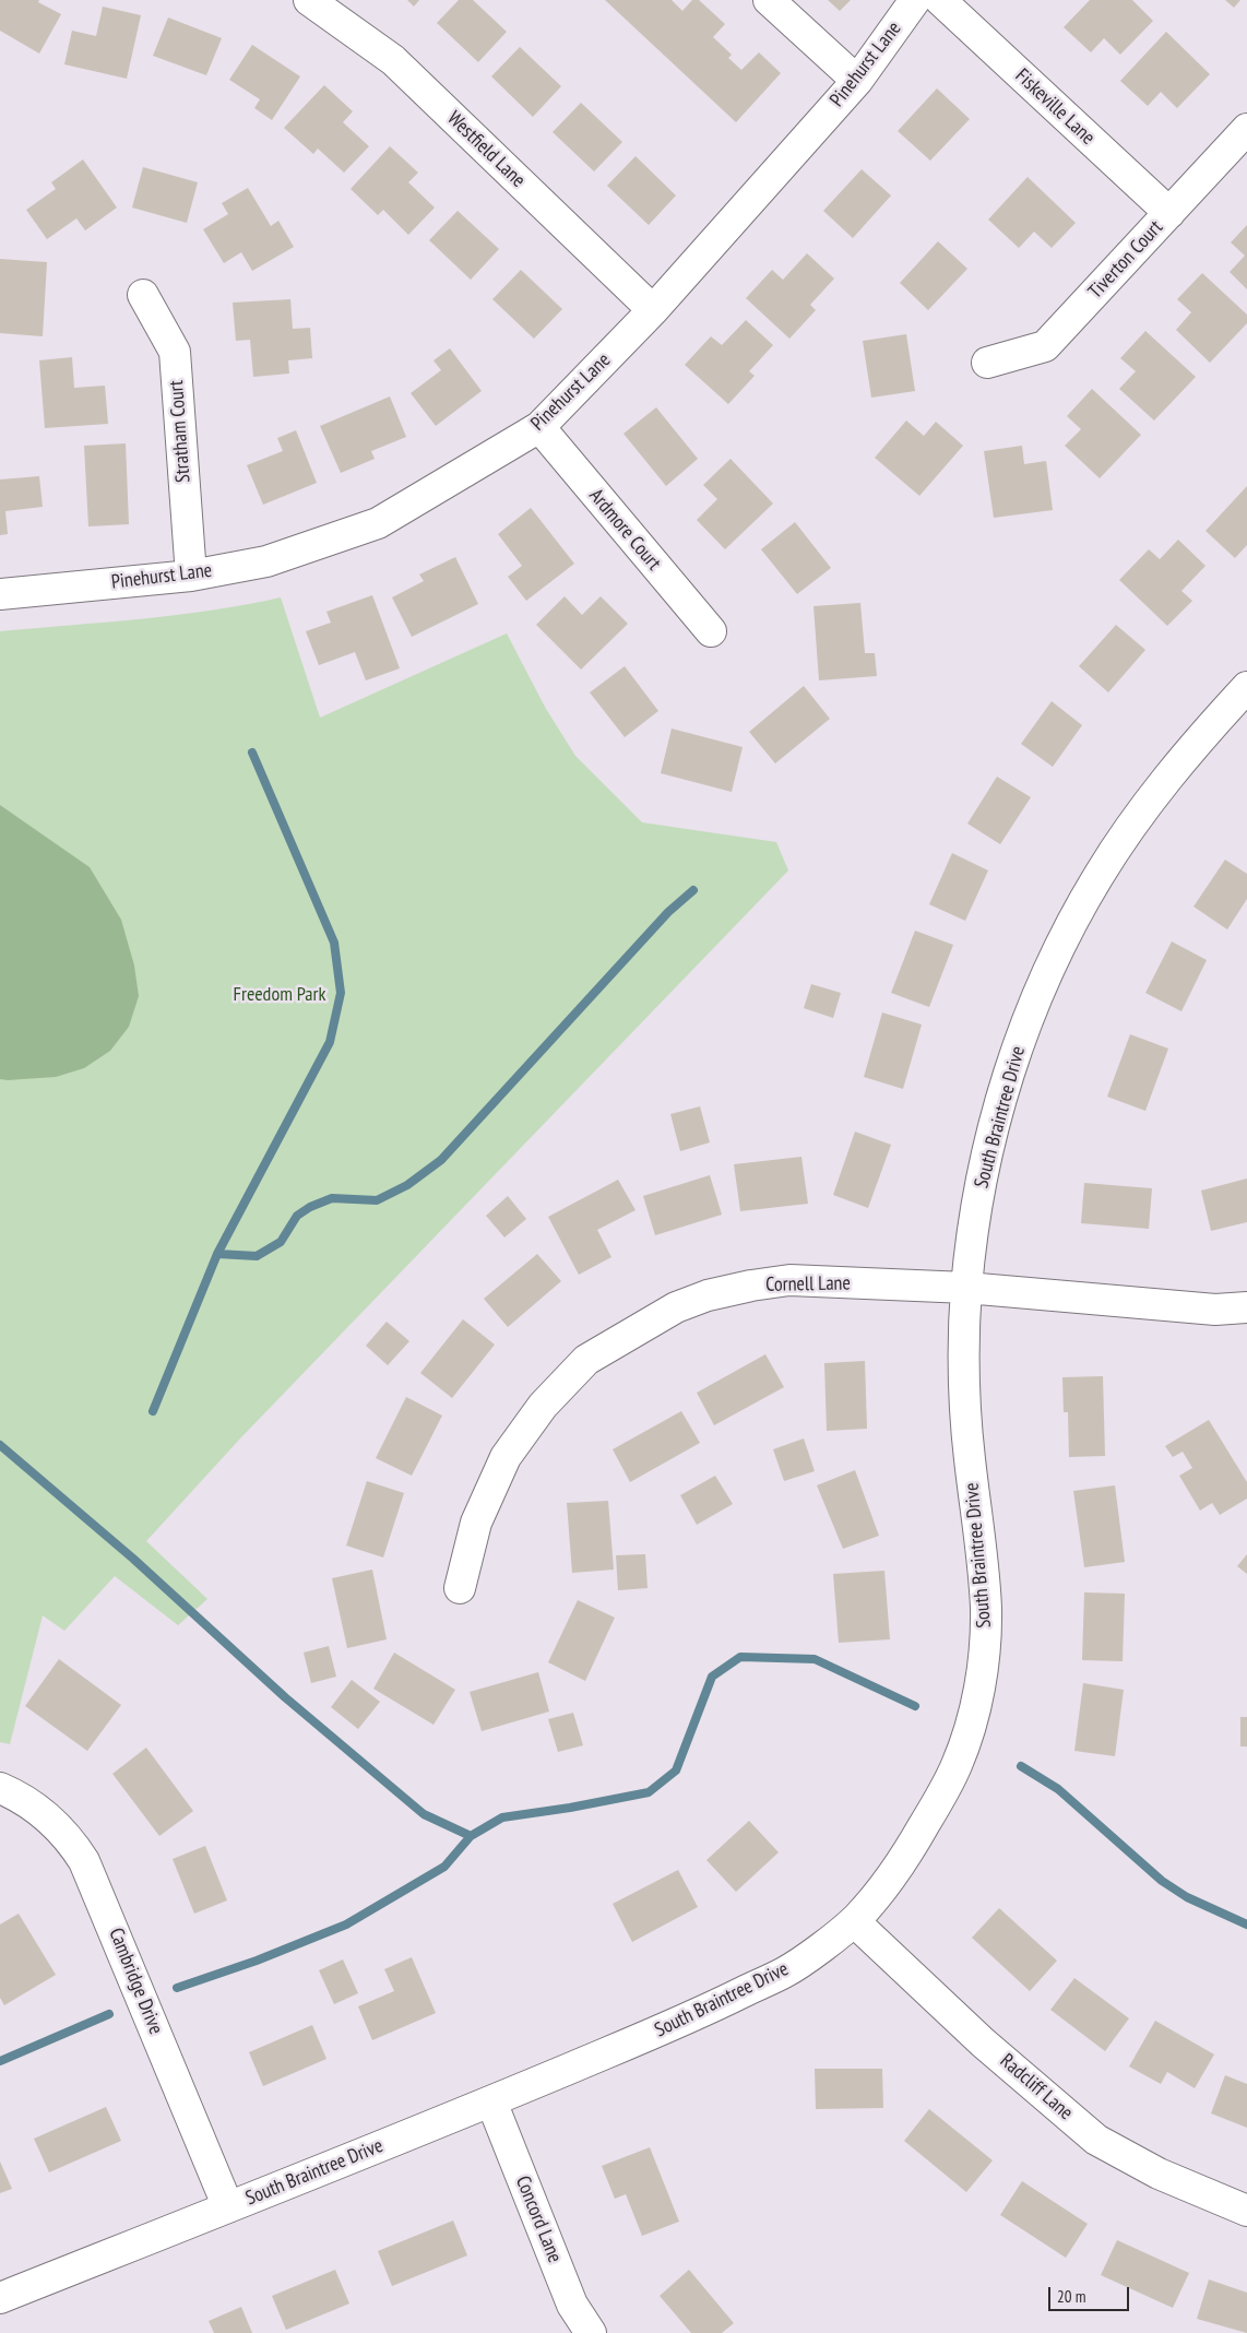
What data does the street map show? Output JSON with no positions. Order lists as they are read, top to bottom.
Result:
{
  "streets": {
    "street": [
      "Pinehurst Lane",
      "Fiskeville Lane",
      "Westfield Lane",
      "Tiverton Court",
      "Stratham Court",
      "Ardmore Court",
      "South Braintree Drive",
      "Cornell Lane",
      "Cambridge Drive",
      "Radcliff Lane",
      "Concord Lane"
    ]
  },
  "crossings": [
    ["Pinehurst Lane", "Westfield Lane"],
    ["Pinehurst Lane", "Stratham Court"],
    ["Pinehurst Lane", "Ardmore Court"],
    ["Fiskeville Lane", "Tiverton Court"],
    ["South Braintree Drive", "Cornell Lane"],
    ["South Braintree Drive", "Cambridge Drive"],
    ["South Braintree Drive", "Radcliff Lane"],
    ["South Braintree Drive", "Concord Lane"]
  ],
  "parks": ["Freedom Park"],
  "scale_bar": "20 m"
}
